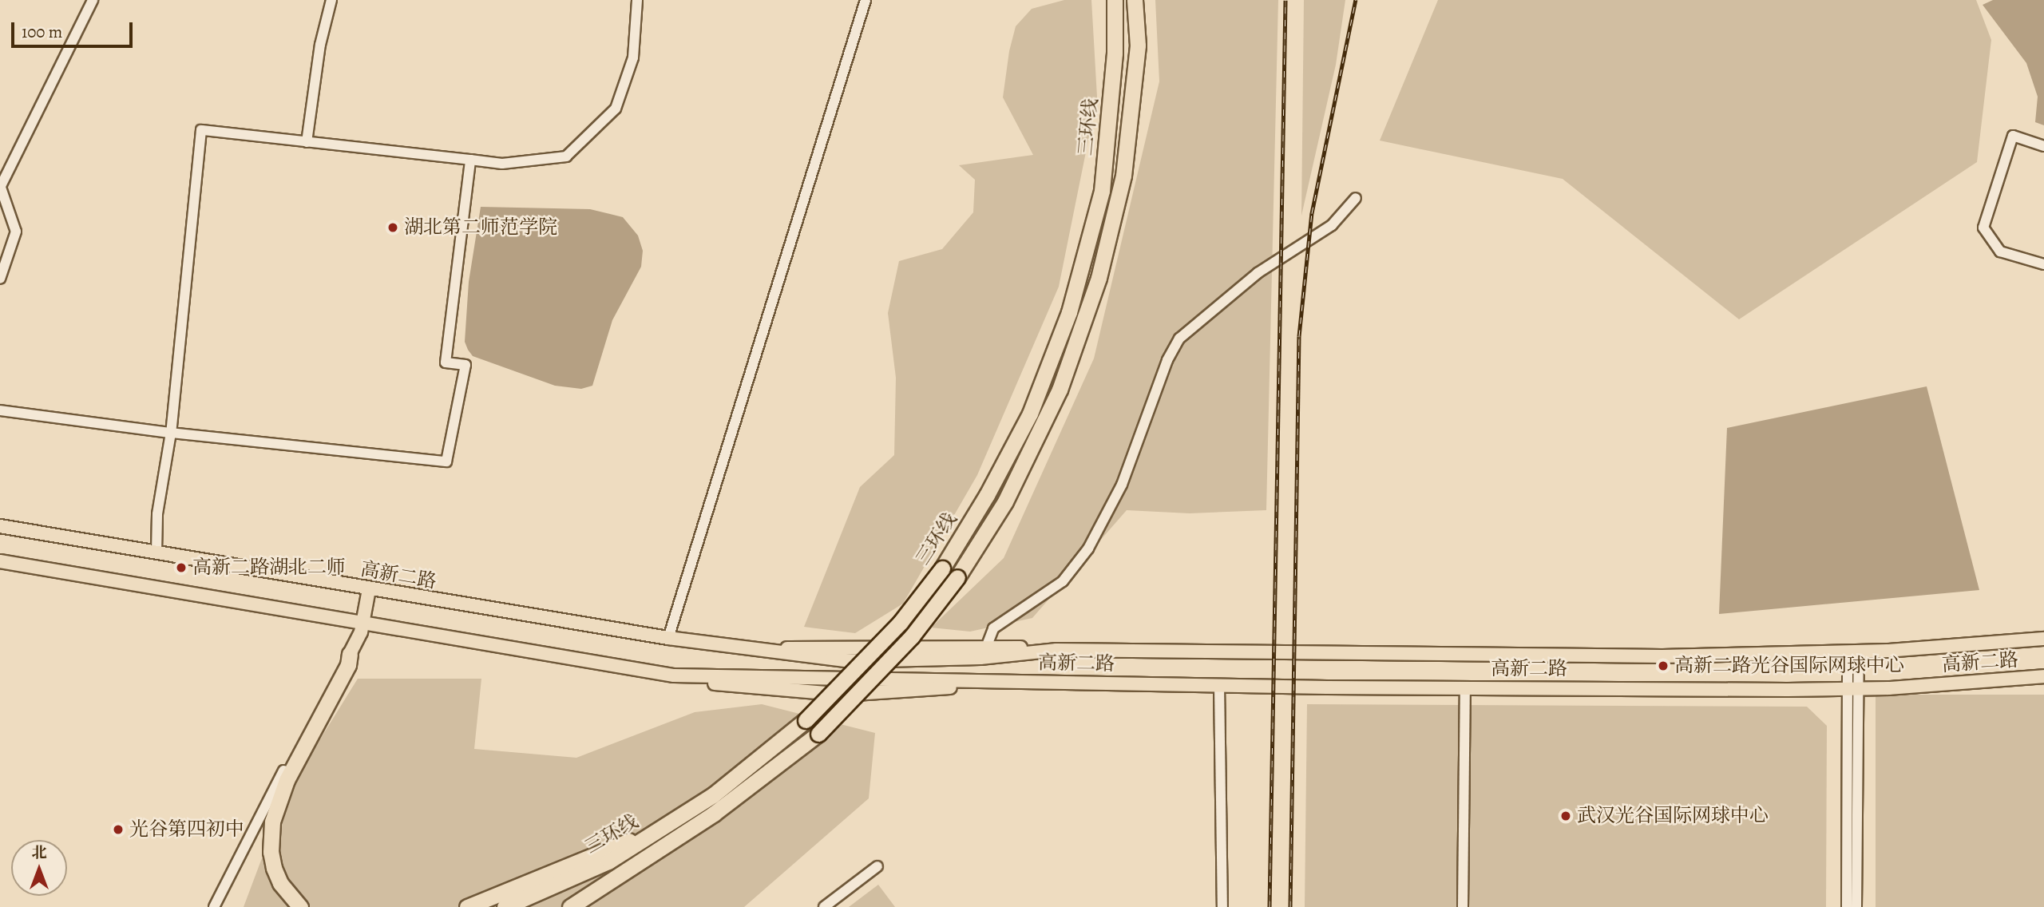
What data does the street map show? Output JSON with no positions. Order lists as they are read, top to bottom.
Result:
{
  "streets": {
    "highway": ["三环线"],
    "main road": ["高新二路"]
  },
  "places": [
    "湖北第二师范学院",
    "高新二路湖北二师",
    "高新二路光谷国际网球中心",
    "武汉光谷国际网球中心",
    "光谷第四初中"
  ],
  "scale_bar": "100 m",
  "north": "top"
}
